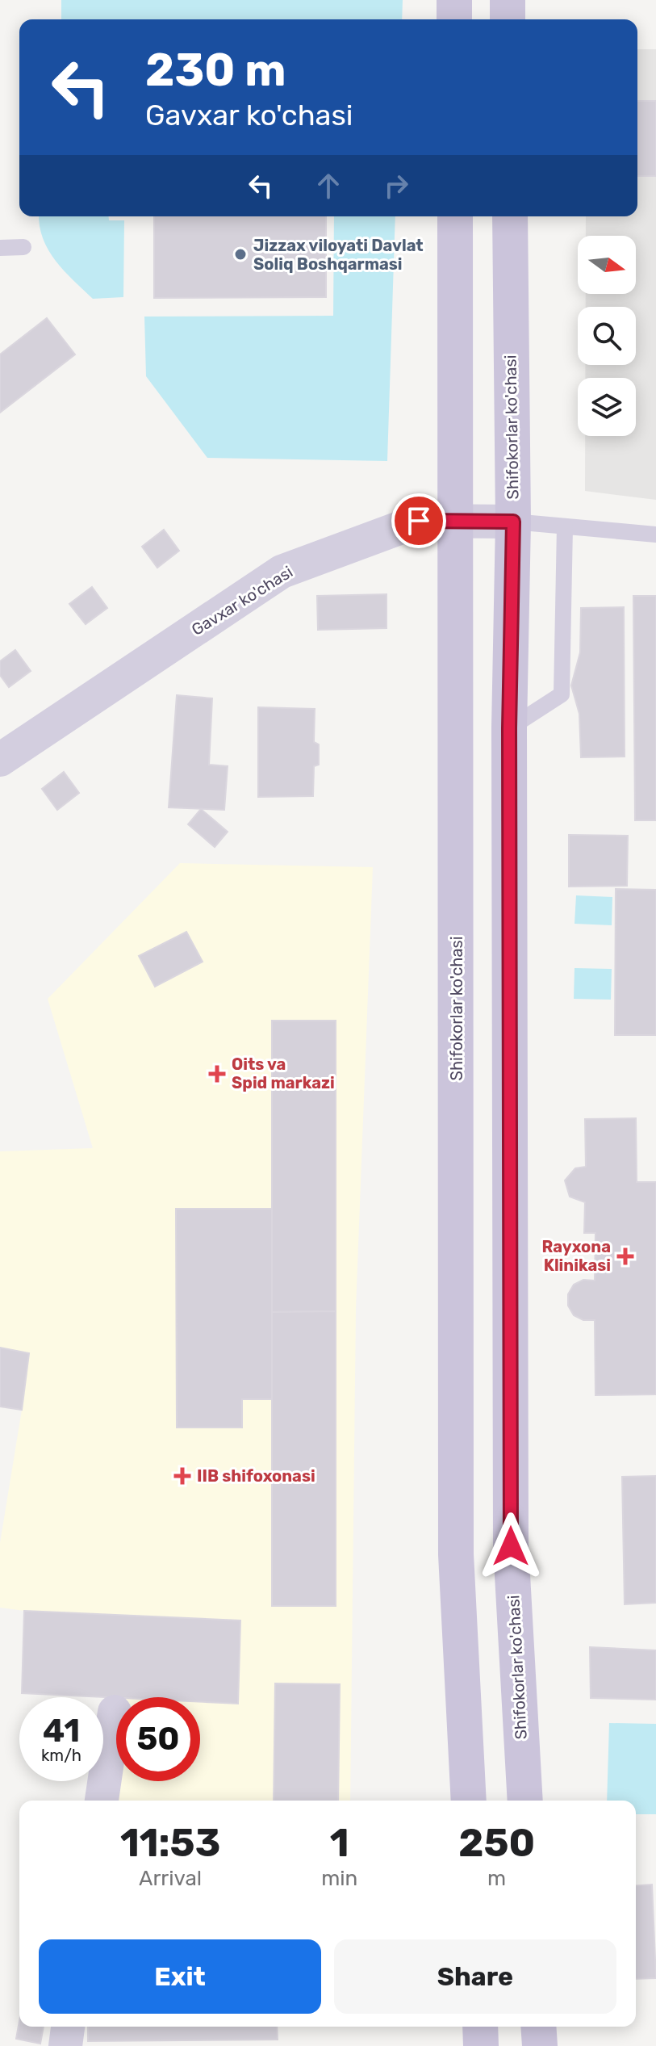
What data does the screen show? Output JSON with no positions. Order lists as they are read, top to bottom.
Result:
{
  "streets": {
    "main road": ["Shifokorlar ko'chasi"],
    "street": ["Gavxar ko'chasi"]
  },
  "crossings": [
    ["Shifokorlar ko'chasi", "Gavxar ko'chasi"]
  ],
  "places": {
    "other": ["Jizzax viloyati Davlat Soliq Boshqarmasi"],
    "health": ["Oits va Spid markazi", "Rayxona Klinikasi", "IIB shifoxonasi"]
  },
  "north": "right",
  "page": {
    "turn": ["230 m", "Gavxar ko'chasi"],
    "speed": "41 km/h",
    "limit": "50",
    "eta": [
      "11:53",
      "Arrival",
      "1",
      "min",
      "250",
      "m"
    ],
    "buttons": ["Exit", "Share"]
  }
}
